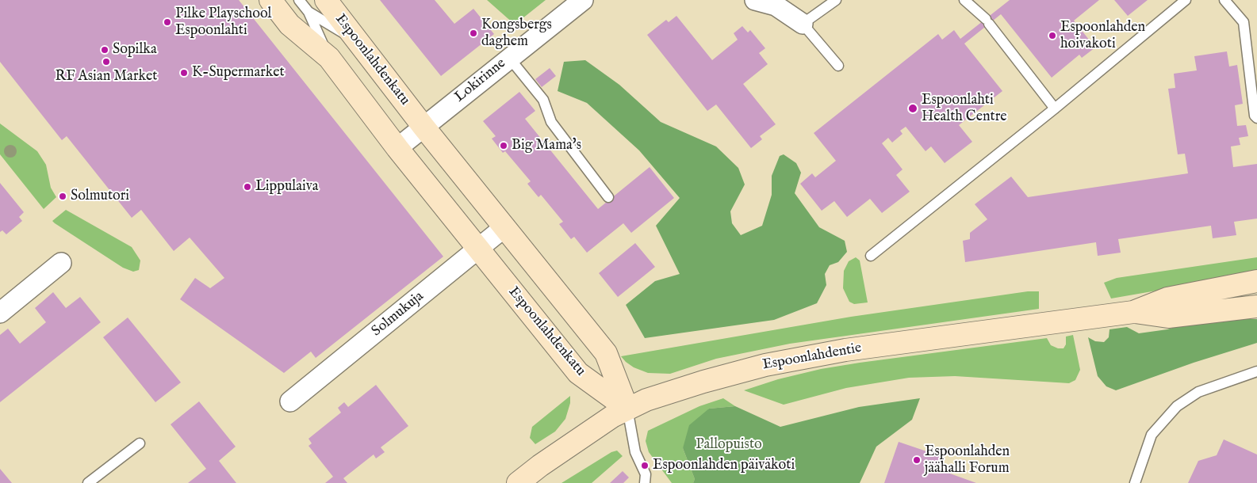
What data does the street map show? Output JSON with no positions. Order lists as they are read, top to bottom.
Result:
{
  "streets": {
    "main road": ["Espoonlahdenkatu", "Espoonlahdentie"],
    "street": ["Lokirinne", "Solmukuja"]
  },
  "crossings": [
    ["Espoonlahdenkatu", "Lokirinne"],
    ["Espoonlahdenkatu", "Solmukuja"],
    ["Espoonlahdenkatu", "Espoonlahdentie"]
  ],
  "parks": ["Pallopuisto"],
  "places": [
    "Pilke Playschool Espoonlahti",
    "Kongsbergs daghem",
    "Espoonlahden hoivakoti",
    "Sopilka",
    "RF Asian Market",
    "K-Supermarket",
    "Espoonlahti Health Centre",
    "Big Mama's",
    "Lippulaiva",
    "Solmutori",
    "Espoonlahden jäähalli Forum",
    "Espoonlahden päiväkoti"
  ]
}
